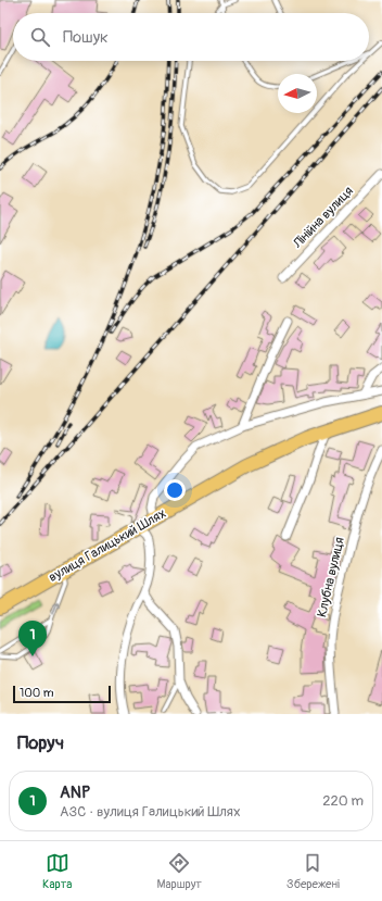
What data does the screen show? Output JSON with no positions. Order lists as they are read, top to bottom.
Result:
{
  "streets": {
    "highway": ["вулиця Галицький Шлях"],
    "street": ["Лінійна вулиця", "Клубна вулиця"]
  },
  "scale_bar": "100 m",
  "north": "left",
  "page": {
    "search": "Пошук",
    "pins": "1",
    "scale": "100 m",
    "heading": "Поруч",
    "list": [
      {
        "mark": "1",
        "name": "ANP",
        "note": "АЗС · вулиця Галицький Шлях",
        "value": "220 m"
      }
    ],
    "nav": ["Карта", "Маршрут", "Збережені"]
  }
}
